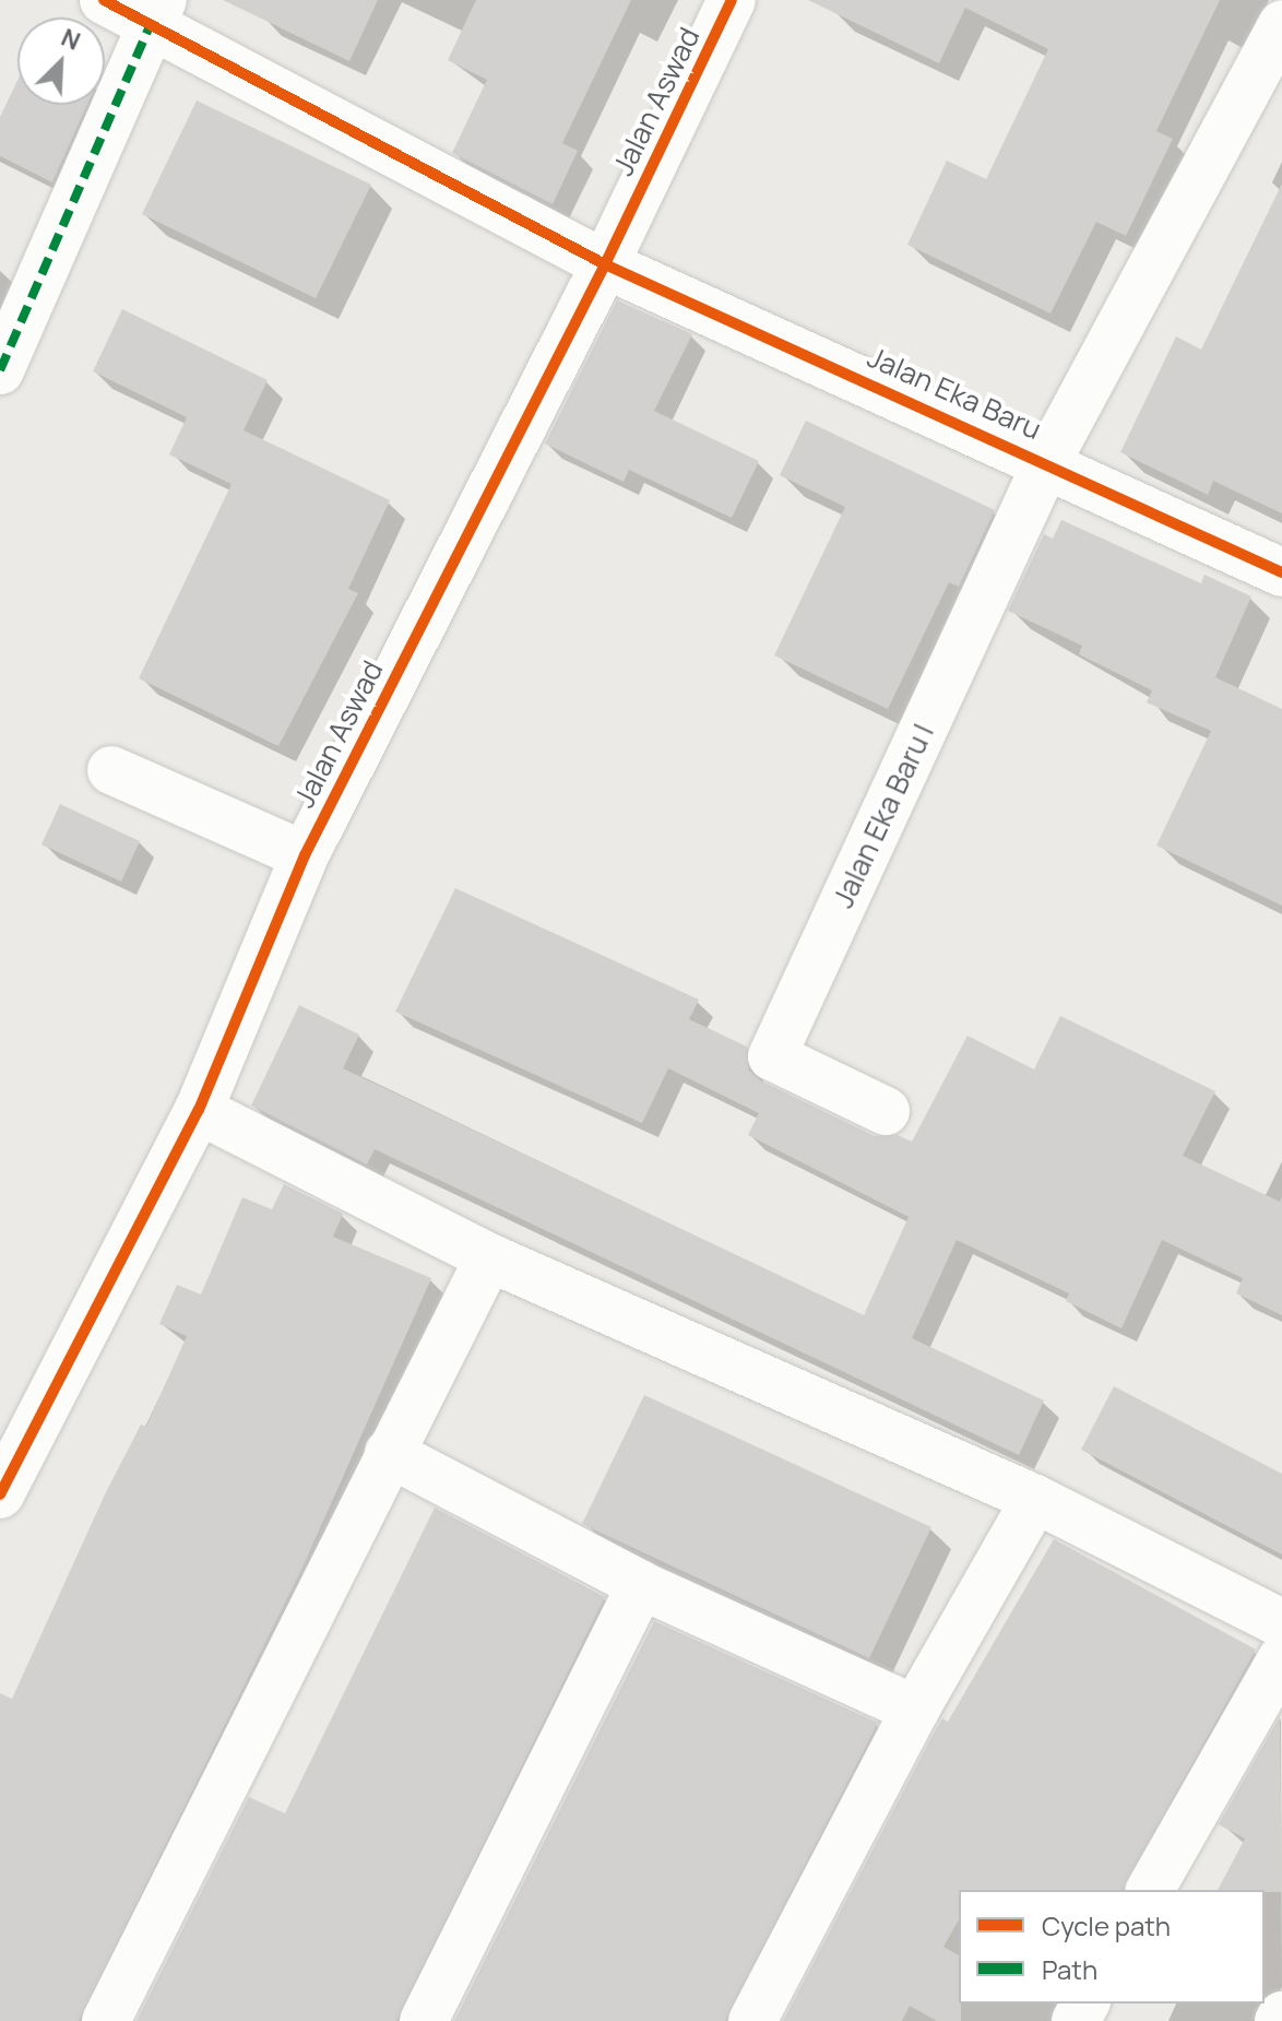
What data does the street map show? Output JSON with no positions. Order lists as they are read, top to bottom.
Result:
{
  "streets": {
    "street": ["Jalan Aswad", "Jalan Eka Baru", "Jalan Eka Baru I"]
  },
  "crossings": [
    ["Jalan Aswad", "Jalan Eka Baru"],
    ["Jalan Eka Baru", "Jalan Eka Baru I"]
  ],
  "legend": ["Cycle path", "Path"],
  "north": "top right"
}
